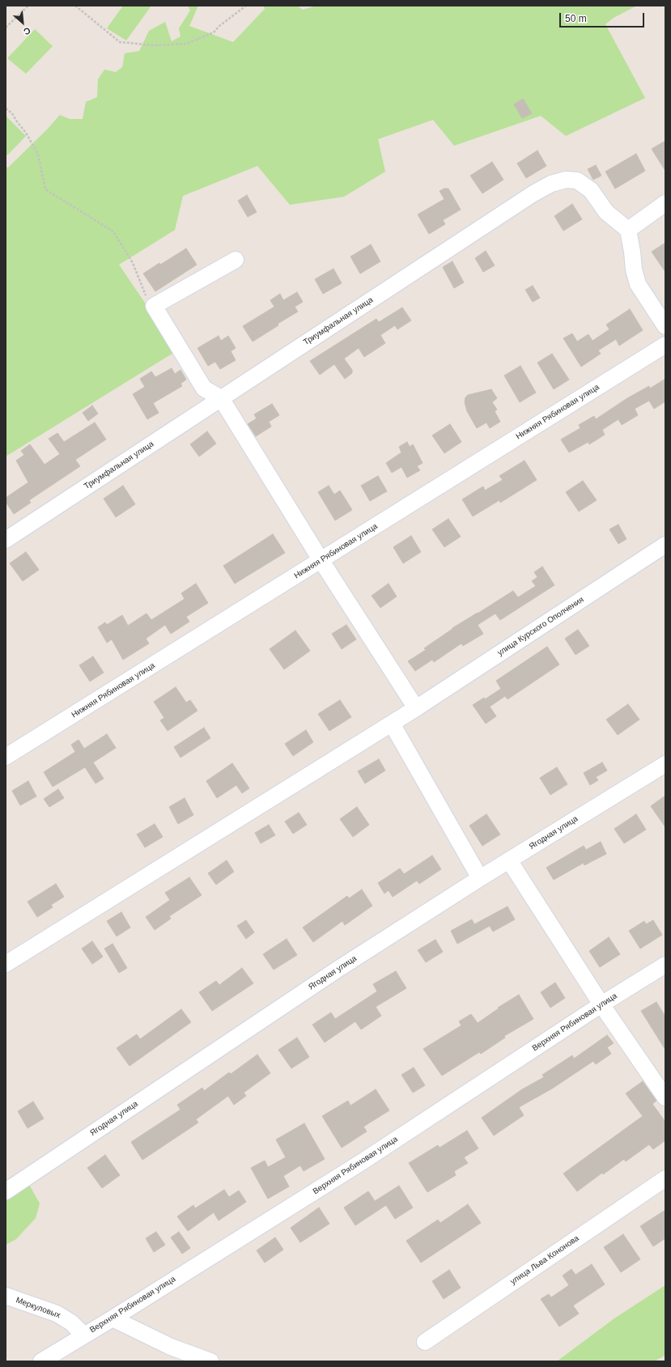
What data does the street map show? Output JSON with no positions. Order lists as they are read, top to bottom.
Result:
{
  "streets": {
    "street": [
      "Триумфальная улица",
      "Нижняя Рябиновая улица",
      "улица Курского Ополчения",
      "Ягодная улица",
      "Верхняя Рябиновая улица",
      "улица Льва Кононова",
      "Меркуловых"
    ]
  },
  "crossings": [
    ["Верхняя Рябиновая улица", "Меркуловых"]
  ],
  "scale_bar": "50 m",
  "north": "bottom right"
}
